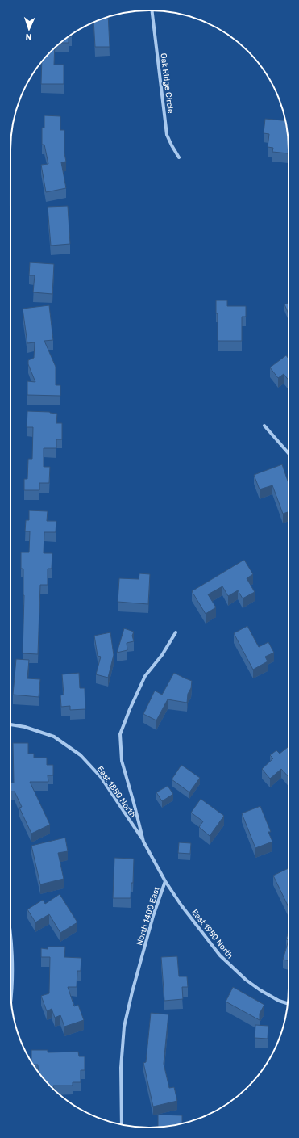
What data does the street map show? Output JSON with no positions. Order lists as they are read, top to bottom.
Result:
{
  "streets": {
    "street": [
      "Oak Ridge Circle",
      "East 1850 North",
      "North 1400 East",
      "East 1950 North"
    ]
  },
  "crossings": [
    ["East 1850 North", "North 1400 East"],
    ["North 1400 East", "East 1950 North"]
  ],
  "north": "bottom"
}
